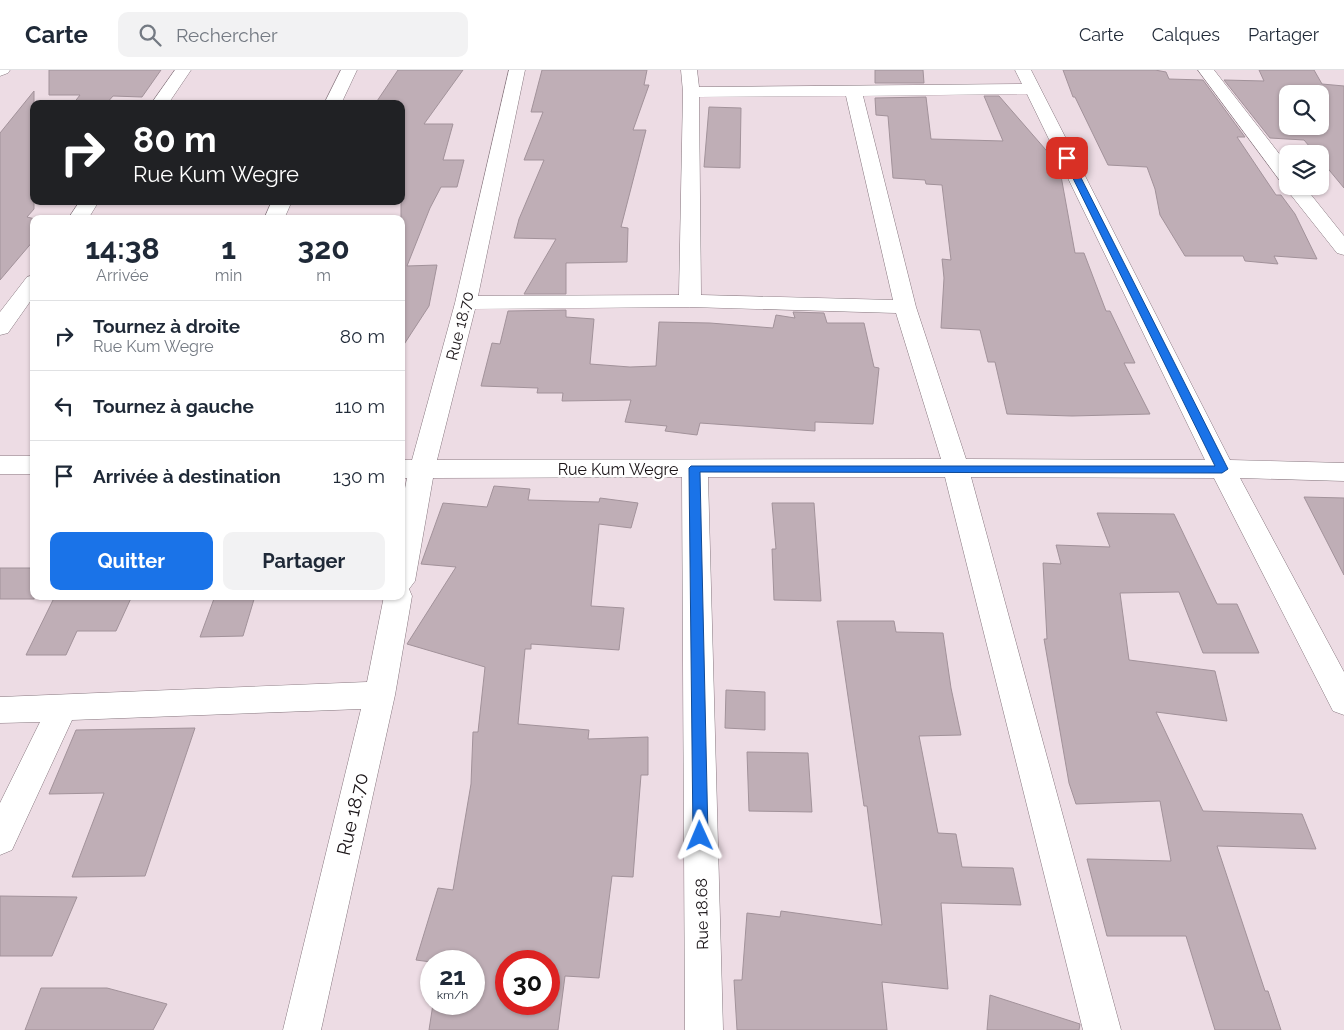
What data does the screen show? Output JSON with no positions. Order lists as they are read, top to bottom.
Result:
{
  "streets": {
    "street": ["Rue 18.70", "Rue Kum Wegre", "Rue 18.68"]
  },
  "crossings": [
    ["Rue 18.70", "Rue Kum Wegre"],
    ["Rue Kum Wegre", "Rue 18.68"]
  ],
  "page": {
    "header": "Carte",
    "search": "Rechercher",
    "nav": ["Carte", "Calques", "Partager"],
    "turn": ["80 m", "Rue Kum Wegre"],
    "eta": [
      "14:38",
      "Arrivée",
      "1",
      "min",
      "320",
      "m"
    ],
    "list": [
      {
        "name": "Tournez à droite",
        "note": "Rue Kum Wegre",
        "value": "80 m"
      },
      {
        "name": "Tournez à gauche",
        "value": "110 m"
      },
      {
        "name": "Arrivée à destination",
        "value": "130 m"
      }
    ],
    "buttons": ["Quitter", "Partager"],
    "speed": "21 km/h",
    "limit": "30"
  }
}
